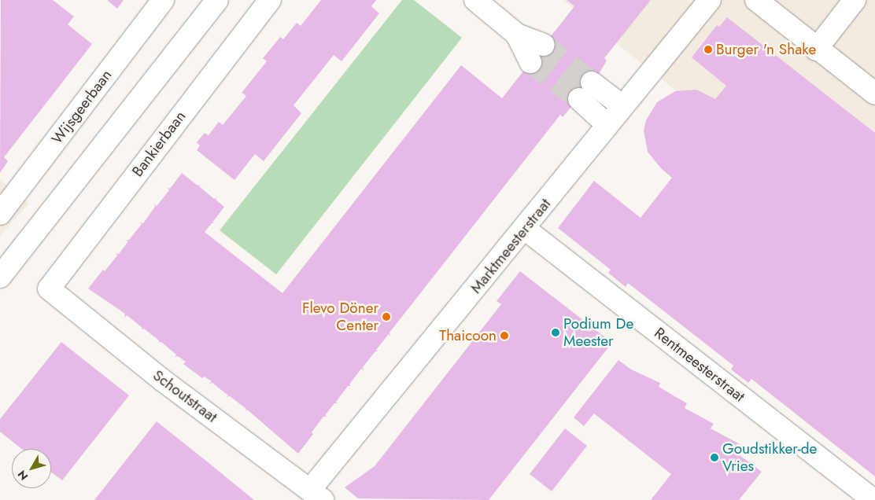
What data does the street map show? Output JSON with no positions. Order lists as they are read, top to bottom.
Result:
{
  "streets": {
    "street": [
      "Wijsgeerbaan",
      "Bankierbaan",
      "Marktmeesterstraat",
      "Rentmeesterstraat",
      "Schoutstraat"
    ]
  },
  "crossings": [
    ["Bankierbaan", "Schoutstraat"],
    ["Marktmeesterstraat", "Rentmeesterstraat"],
    ["Marktmeesterstraat", "Schoutstraat"]
  ],
  "places": [
    "Burger 'n Shake",
    "Flevo Döner Center",
    "Podium De Meester",
    "Thaicoon",
    "Goudstikker-de Vries"
  ],
  "north": "bottom left"
}
